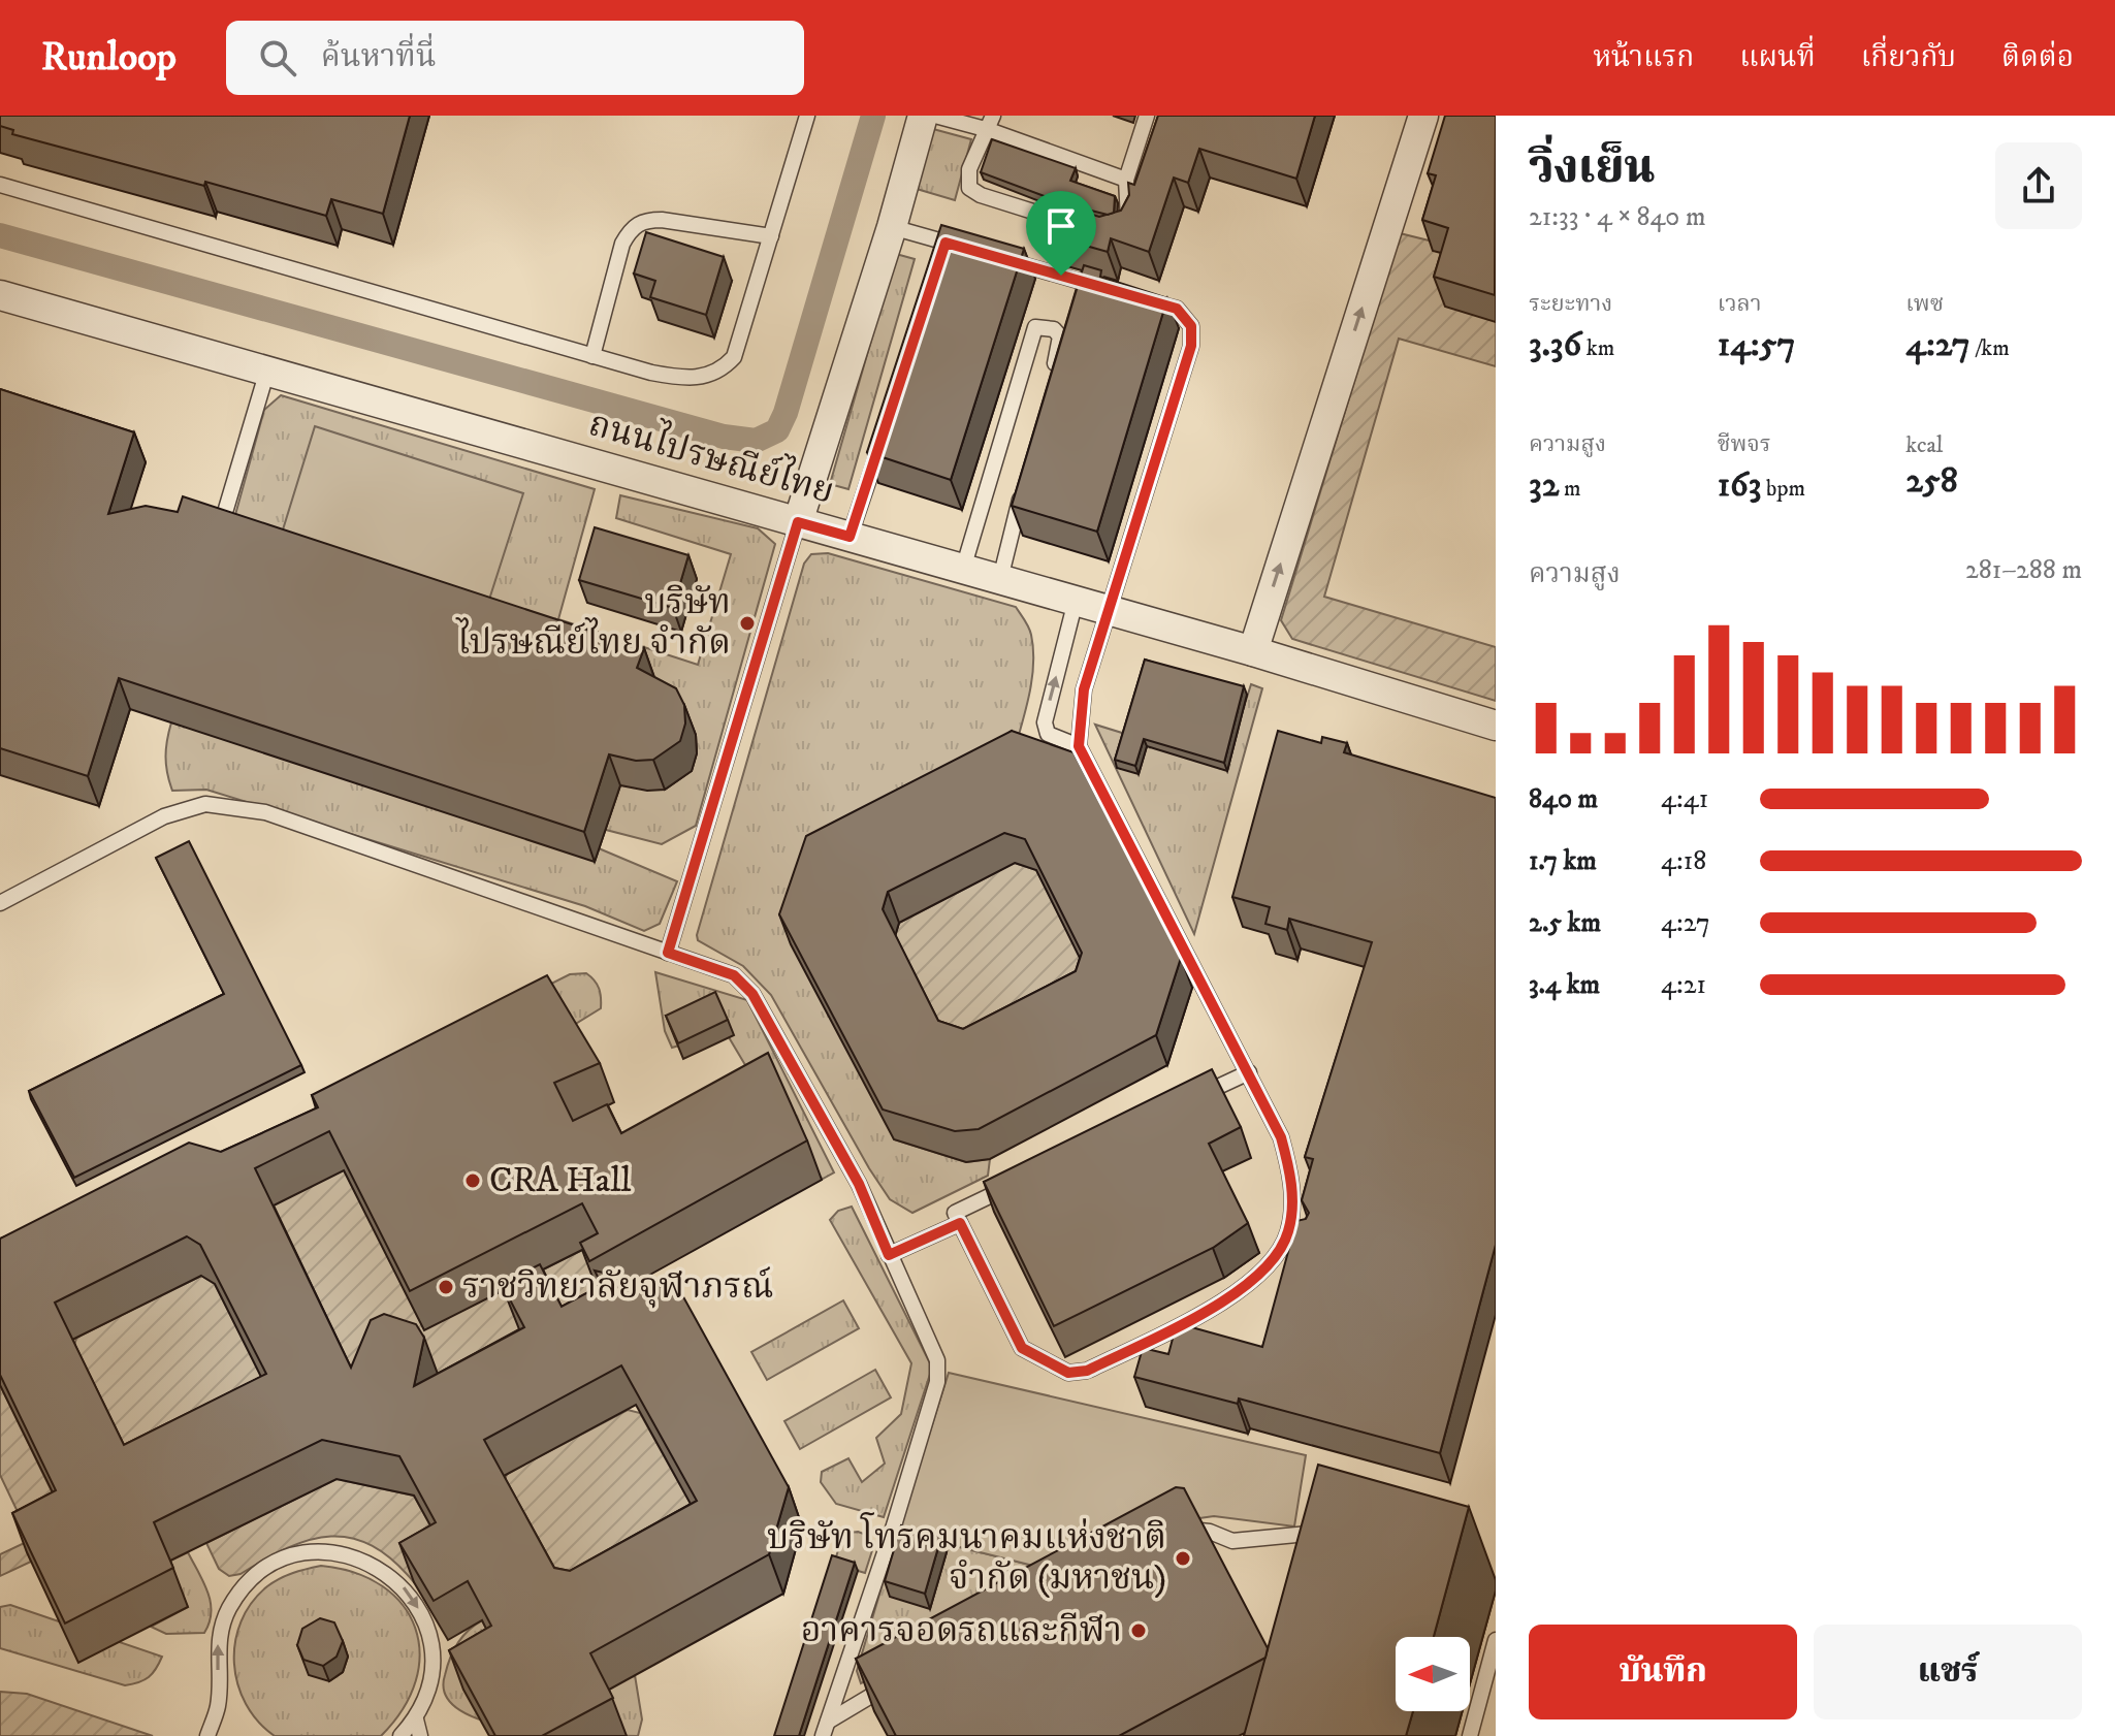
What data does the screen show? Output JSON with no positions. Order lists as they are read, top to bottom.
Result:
{
  "streets": {
    "street": ["ถนนไปรษณีย์ไทย"]
  },
  "places": [
    "บริษัท ไปรษณีย์ไทย จำกัด",
    "CRA Hall",
    "ราชวิทยาลัยจุฬาภรณ์",
    "บริษัท โทรคมนาคมแห่งชาติ จำกัด (มหาชน)",
    "อาคารจอดรถและกีฬา"
  ],
  "north": "left",
  "page": {
    "header": "Runloop",
    "search": "ค้นหาที่นี่",
    "nav": [
      "หน้าแรก",
      "แผนที่",
      "เกี่ยวกับ",
      "ติดต่อ"
    ],
    "heading": ["วิ่งเย็น", "21:33 · 4 × 840 m"],
    "stats": [
      ["ระยะทาง", "3.36 km"],
      ["เวลา", "14:57"],
      ["เพซ", "4:27 /km"],
      ["ความสูง", "32 m"],
      ["ชีพจร", "163 bpm"],
      ["kcal", "258"]
    ],
    "chart": ["ความสูง", "281–288 m"],
    "list": [
      {
        "name": "840 m",
        "note": "4:41"
      },
      {
        "name": "1.7 km",
        "note": "4:18"
      },
      {
        "name": "2.5 km",
        "note": "4:27"
      },
      {
        "name": "3.4 km",
        "note": "4:21"
      }
    ],
    "buttons": ["บันทึก", "แชร์"]
  }
}
